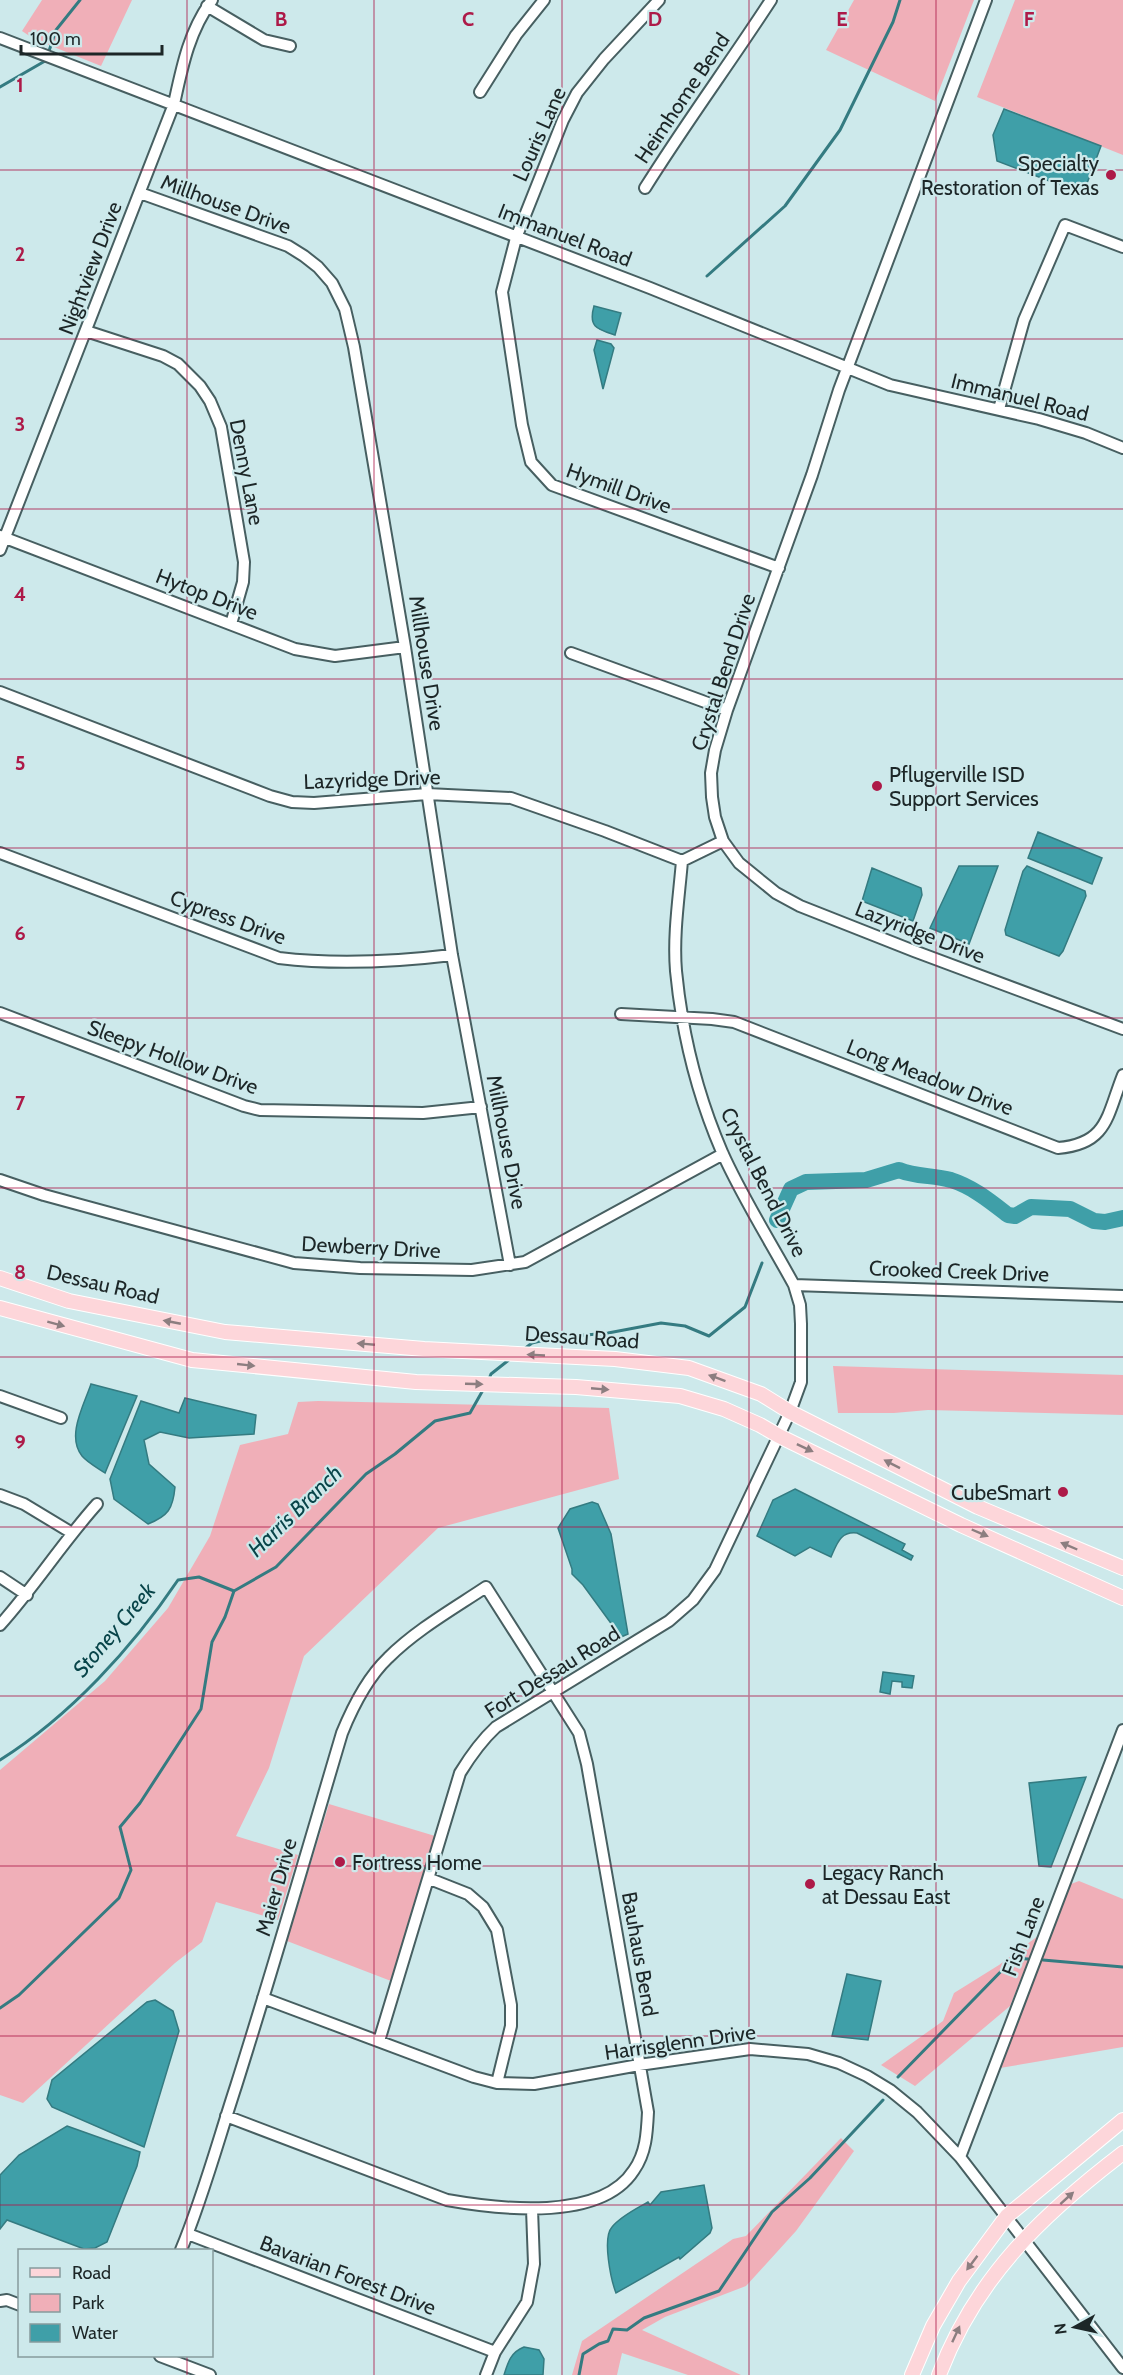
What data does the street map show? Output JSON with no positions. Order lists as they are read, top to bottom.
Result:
{
  "streets": {
    "main road": ["Dessau Road"],
    "street": [
      "Heimhome Bend",
      "Louris Lane",
      "Millhouse Drive",
      "Immanuel Road",
      "Nightview Drive",
      "Denny Lane",
      "Hymill Drive",
      "Hytop Drive",
      "Crystal Bend Drive",
      "Lazyridge Drive",
      "Cypress Drive",
      "Sleepy Hollow Drive",
      "Long Meadow Drive",
      "Dewberry Drive",
      "Crooked Creek Drive",
      "Fort Dessau Road",
      "Maier Drive",
      "Fish Lane",
      "Bauhaus Bend",
      "Harrisglenn Drive",
      "Bavarian Forest Drive"
    ]
  },
  "crossings": [
    ["Louris Lane", "Immanuel Road"],
    ["Louris Lane", "Hymill Drive"],
    ["Millhouse Drive", "Nightview Drive"],
    ["Millhouse Drive", "Hytop Drive"],
    ["Millhouse Drive", "Lazyridge Drive"],
    ["Millhouse Drive", "Cypress Drive"],
    ["Millhouse Drive", "Sleepy Hollow Drive"],
    ["Millhouse Drive", "Dewberry Drive"],
    ["Immanuel Road", "Nightview Drive"],
    ["Immanuel Road", "Hymill Drive"],
    ["Immanuel Road", "Crystal Bend Drive"],
    ["Nightview Drive", "Denny Lane"],
    ["Nightview Drive", "Hytop Drive"],
    ["Denny Lane", "Hytop Drive"],
    ["Hymill Drive", "Crystal Bend Drive"],
    ["Crystal Bend Drive", "Lazyridge Drive"],
    ["Crystal Bend Drive", "Long Meadow Drive"],
    ["Crystal Bend Drive", "Dewberry Drive"],
    ["Crystal Bend Drive", "Crooked Creek Drive"],
    ["Crystal Bend Drive", "Dessau Road"],
    ["Crystal Bend Drive", "Fort Dessau Road"],
    ["Fort Dessau Road", "Bauhaus Bend"],
    ["Fort Dessau Road", "Harrisglenn Drive"],
    ["Maier Drive", "Bauhaus Bend"],
    ["Maier Drive", "Harrisglenn Drive"],
    ["Maier Drive", "Bavarian Forest Drive"],
    ["Fish Lane", "Harrisglenn Drive"],
    ["Bauhaus Bend", "Harrisglenn Drive"]
  ],
  "water": ["Harris Branch", "Stoney Creek"],
  "places": [
    "Specialty Restoration of Texas",
    "Pflugerville ISD Support Services",
    "CubeSmart",
    "Fortress Home",
    "Legacy Ranch at Dessau East"
  ],
  "legend": ["Road", "Park", "Water"],
  "scale_bar": "100 m",
  "north": "left",
  "grid": {
    "columns": [
      "B",
      "C",
      "D",
      "E",
      "F"
    ],
    "rows": [
      "1",
      "2",
      "3",
      "4",
      "5",
      "6",
      "7",
      "8",
      "9"
    ]
  }
}
